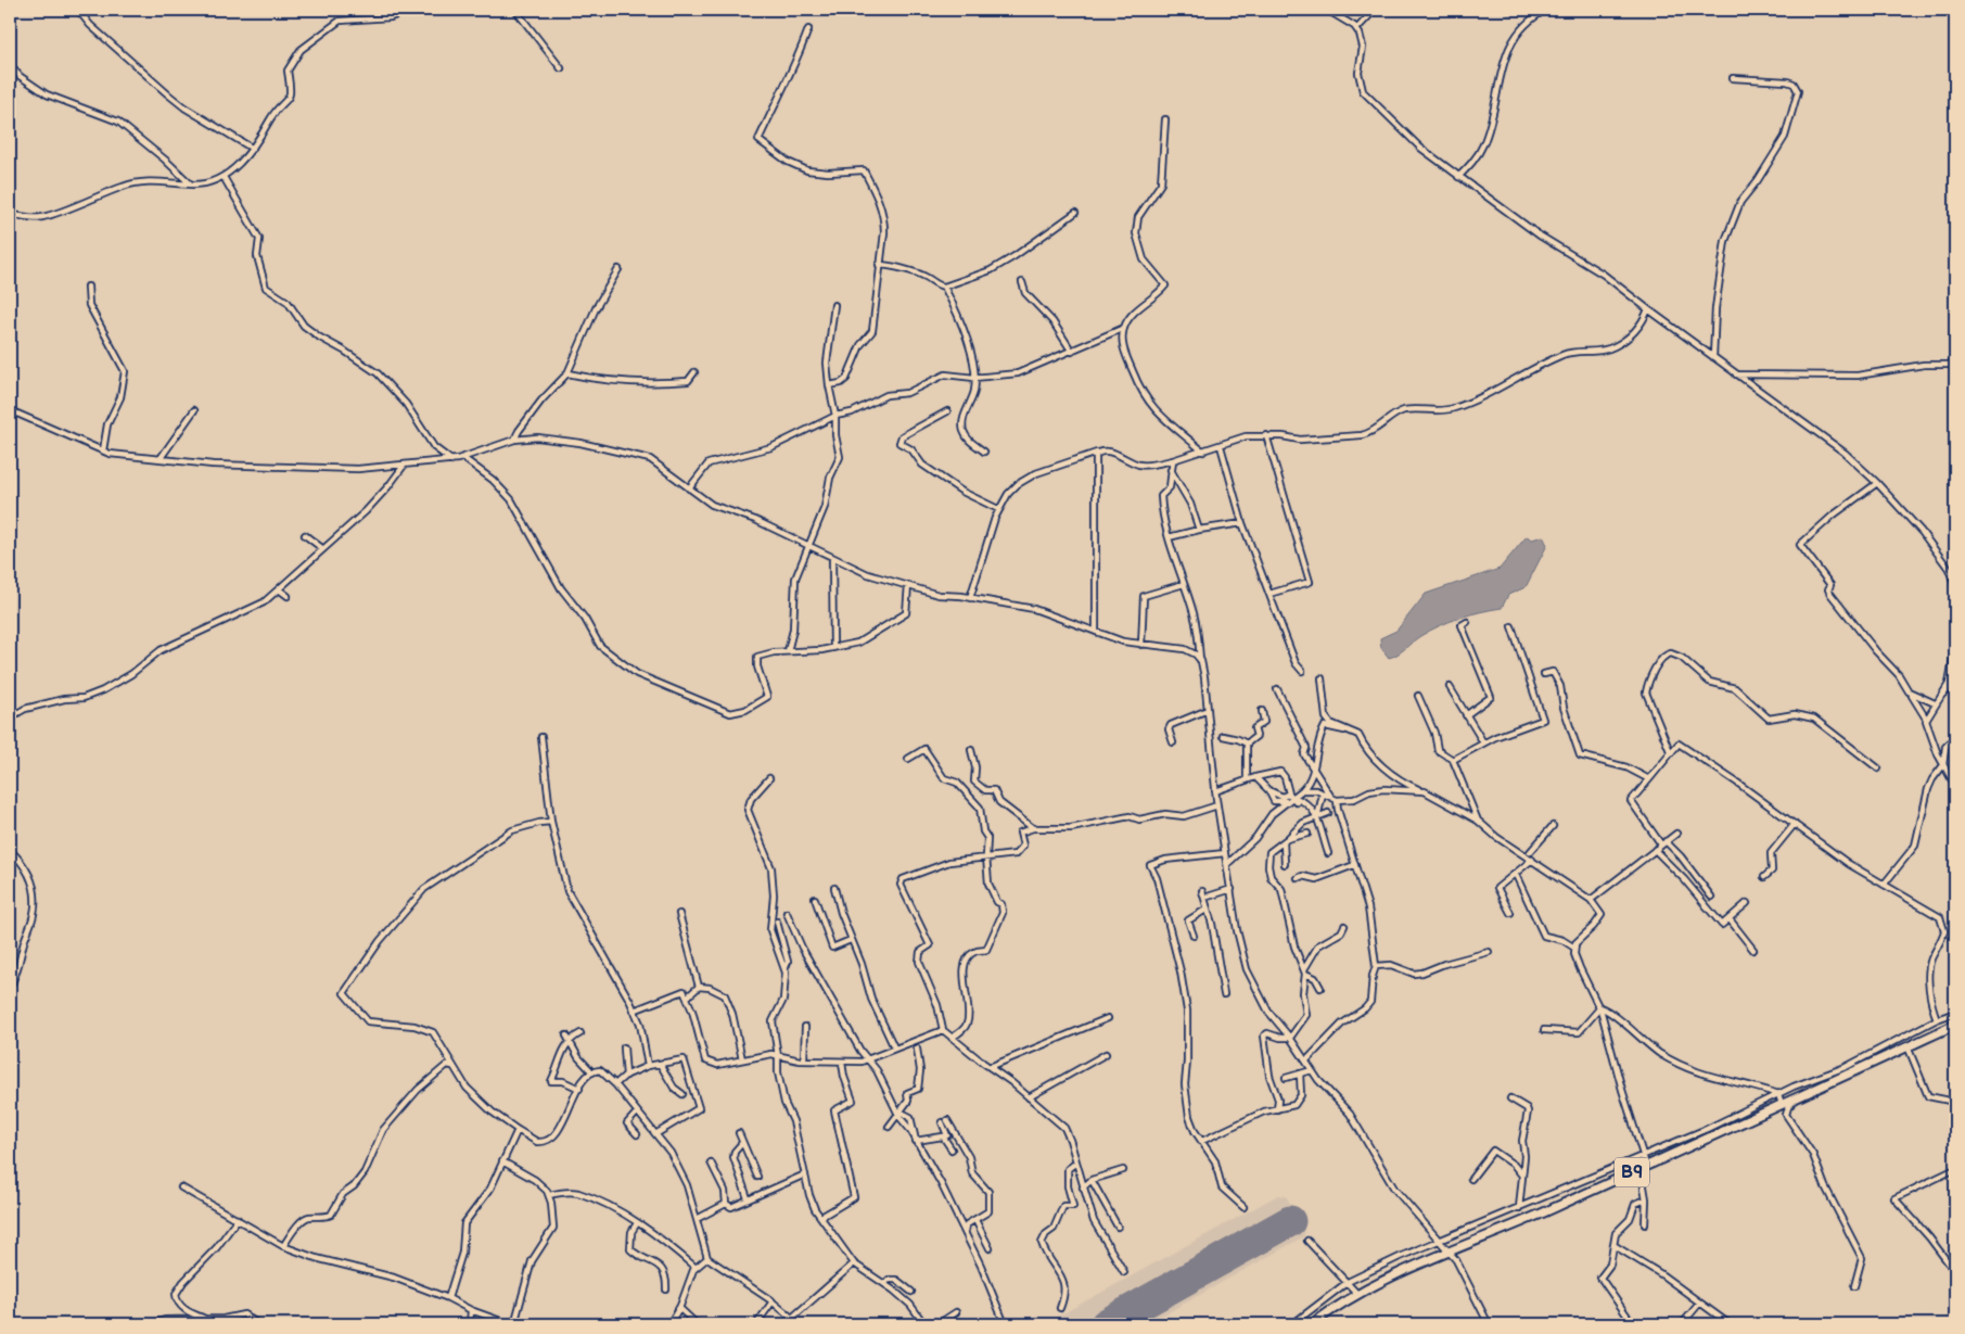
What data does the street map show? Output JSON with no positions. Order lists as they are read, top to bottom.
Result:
{
  "streets": {
    "highway": ["B9"]
  }
}
